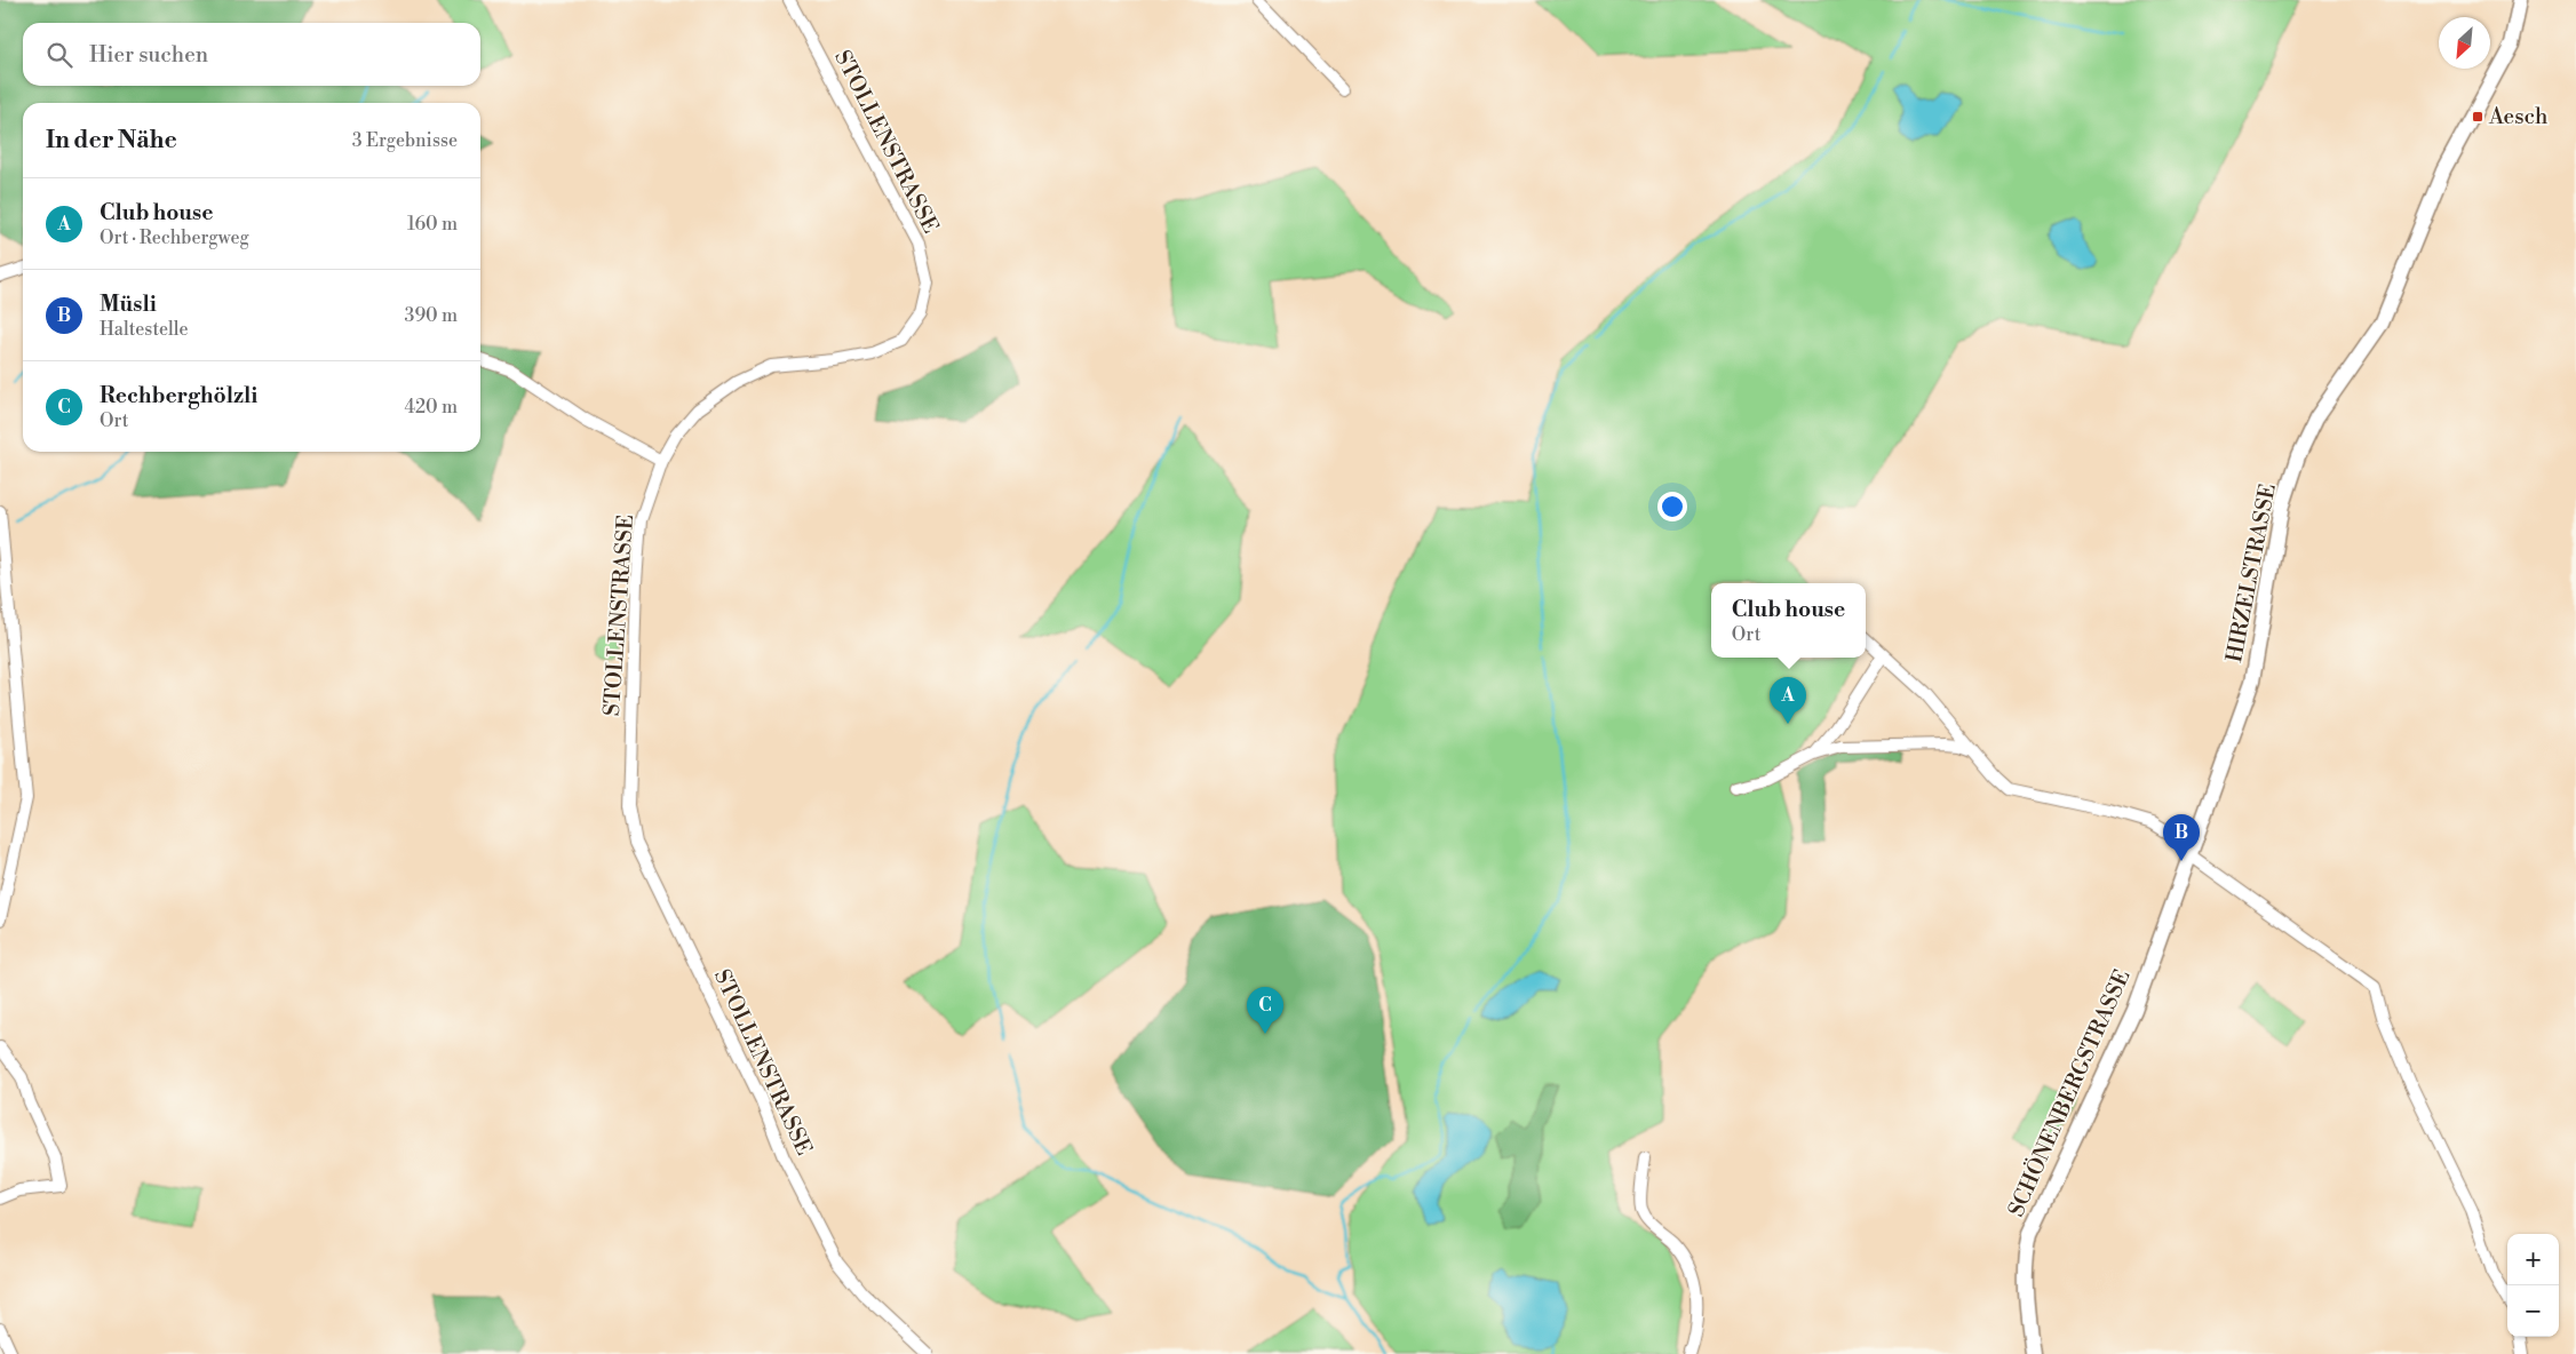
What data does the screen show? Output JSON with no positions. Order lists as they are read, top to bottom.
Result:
{
  "streets": {
    "street": ["STOLLENSTRASSE", "HIRZELSTRASSE", "SCHÖNENBERGSTRASSE"]
  },
  "crossings": [
    ["HIRZELSTRASSE", "SCHÖNENBERGSTRASSE"]
  ],
  "places": {
    "transit": ["Aesch"]
  },
  "north": "bottom left",
  "page": {
    "search": "Hier suchen",
    "heading": ["In der Nähe", "3 Ergebnisse"],
    "list": [
      {
        "mark": "A",
        "name": "Club house",
        "note": "Ort · Rechbergweg",
        "value": "160 m"
      },
      {
        "mark": "B",
        "name": "Müsli",
        "note": "Haltestelle",
        "value": "390 m"
      },
      {
        "mark": "C",
        "name": "Rechberghölzli",
        "note": "Ort",
        "value": "420 m"
      }
    ],
    "popup": ["Club house", "Ort"],
    "pins": ["A", "B", "C"],
    "map_buttons": ["+", "−"]
  }
}
